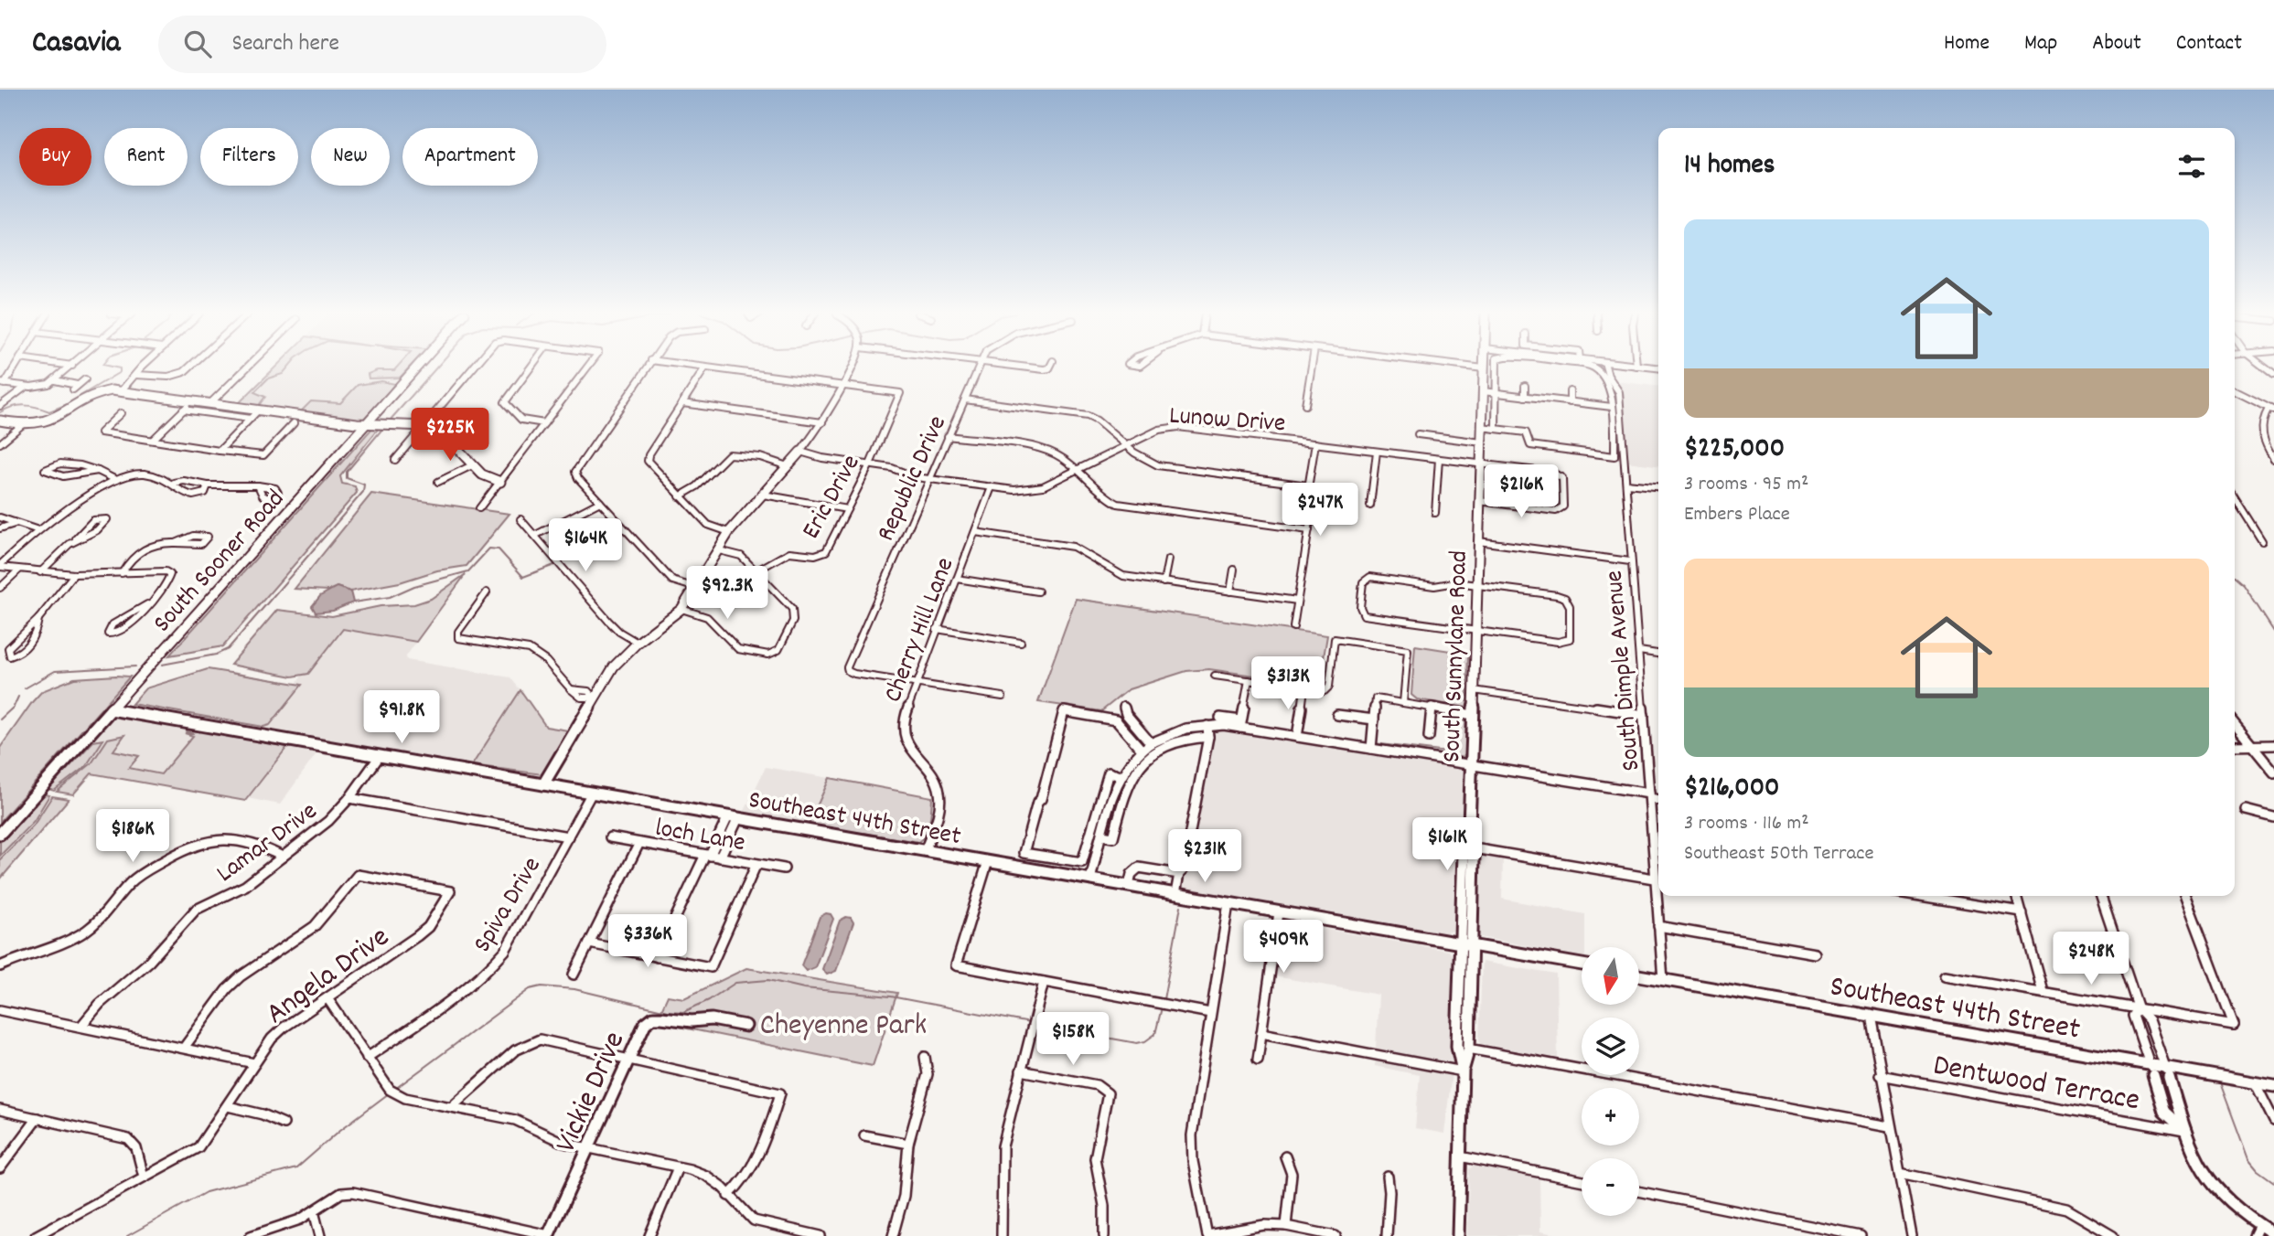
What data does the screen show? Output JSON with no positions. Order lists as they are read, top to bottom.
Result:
{
  "streets": {
    "main road": [
      "South Sooner Road",
      "South Sunnylane Road",
      "Southeast 44th Street",
      "Vickie Drive"
    ],
    "street": [
      "Lunow Drive",
      "Republic Drive",
      "Eric Drive",
      "Cherry Hill Lane",
      "South Dimple Avenue",
      "loch Lane",
      "Lamar Drive",
      "Spiva Drive",
      "Angela Drive",
      "Dentwood Terrace"
    ]
  },
  "crossings": [
    ["Lunow Drive", "Republic Drive"],
    ["Lunow Drive", "Eric Drive"],
    ["Lunow Drive", "Cherry Hill Lane"],
    ["Lunow Drive", "South Sunnylane Road"],
    ["Republic Drive", "Cherry Hill Lane"],
    ["South Sooner Road", "Southeast 44th Street"],
    ["Cherry Hill Lane", "Southeast 44th Street"],
    ["South Sunnylane Road", "Southeast 44th Street"],
    ["South Dimple Avenue", "Southeast 44th Street"],
    ["Southeast 44th Street", "Lamar Drive"],
    ["Southeast 44th Street", "Spiva Drive"]
  ],
  "parks": ["Cheyenne Park"],
  "north": "bottom",
  "page": {
    "header": "Casavia",
    "search": "Search here",
    "nav": [
      "Home",
      "Map",
      "About",
      "Contact"
    ],
    "chip": [
      "Buy",
      "Rent",
      "Filters",
      "New",
      "Apartment"
    ],
    "heading": "14 homes",
    "list": [
      {
        "name": "$225,000",
        "note": "3 rooms · 95 m² · Embers Place"
      },
      {
        "name": "$216,000",
        "note": "3 rooms · 116 m² · Southeast 50th Terrace"
      }
    ],
    "price": [
      "$225K",
      "$216K",
      "$247K",
      "$164K",
      "$92.3K",
      "$313K",
      "$91.8K",
      "$186K",
      "$161K",
      "$231K",
      "$336K",
      "$409K",
      "$248K",
      "$158K"
    ],
    "map_buttons": ["+", "−"]
  }
}
